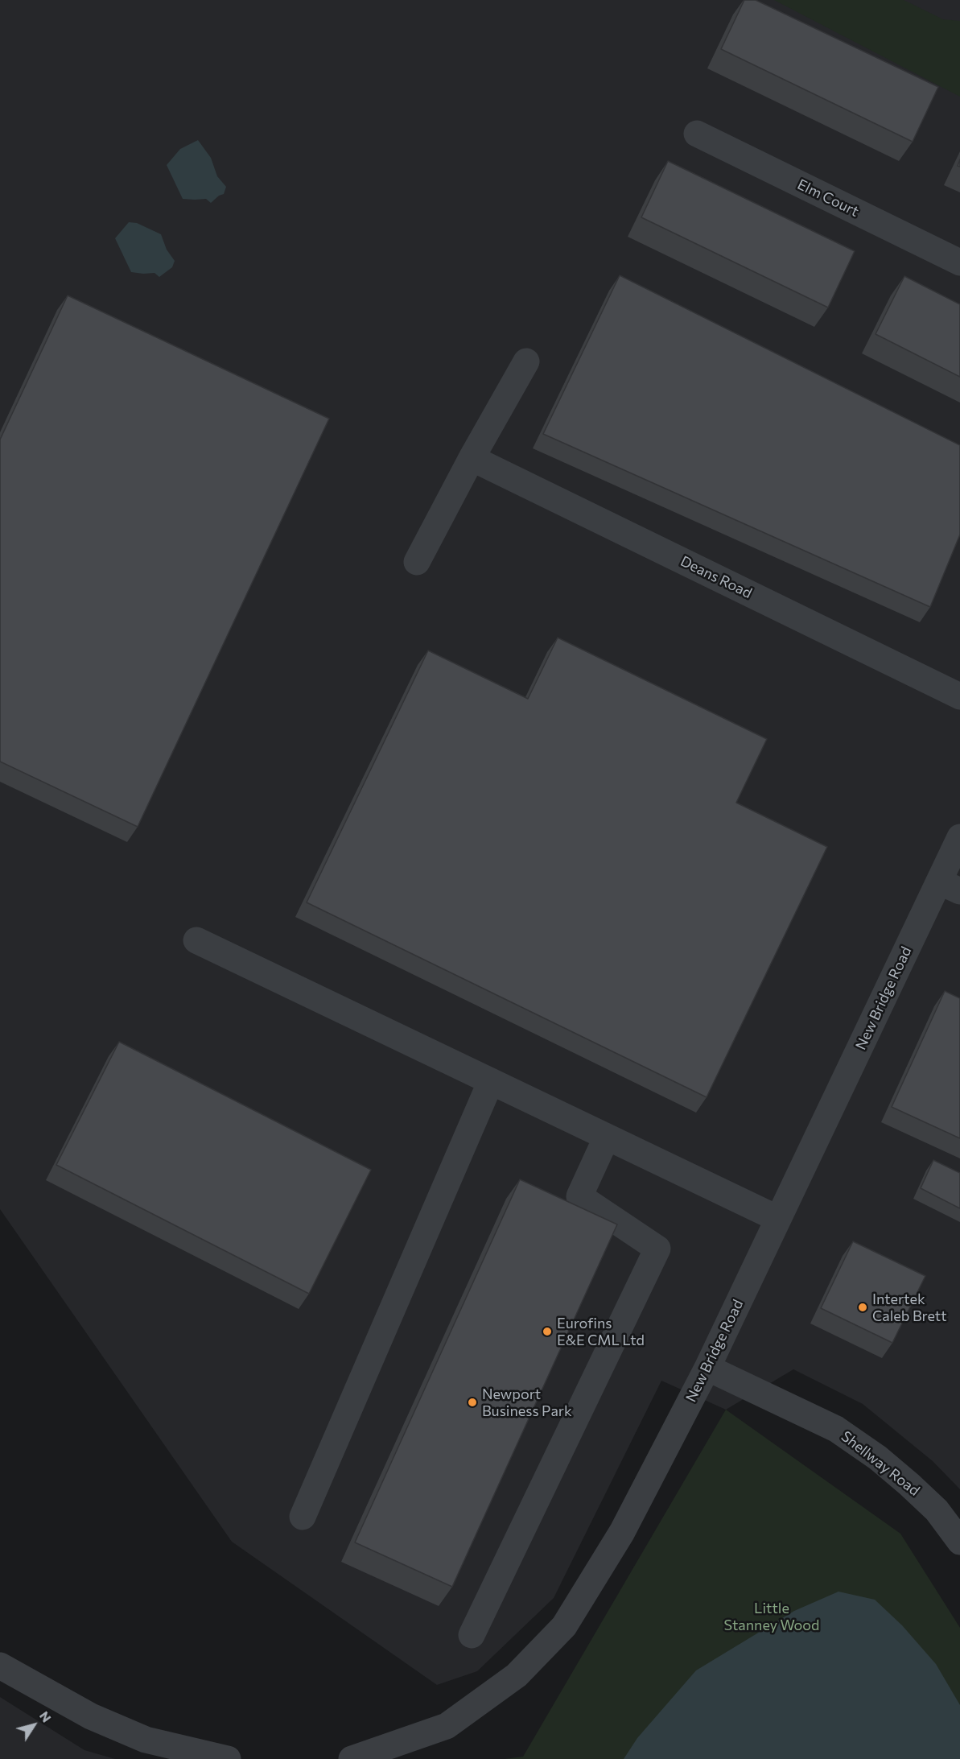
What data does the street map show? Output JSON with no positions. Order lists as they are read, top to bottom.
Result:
{
  "streets": {
    "street": [
      "Elm Court",
      "Deans Road",
      "New Bridge Road",
      "Shellway Road"
    ]
  },
  "crossings": [
    ["New Bridge Road", "Shellway Road"]
  ],
  "parks": ["Little Stanney Wood"],
  "places": ["Intertek Caleb Brett", "Eurofins E&E CML Ltd", "Newport Business Park"],
  "north": "top right"
}
